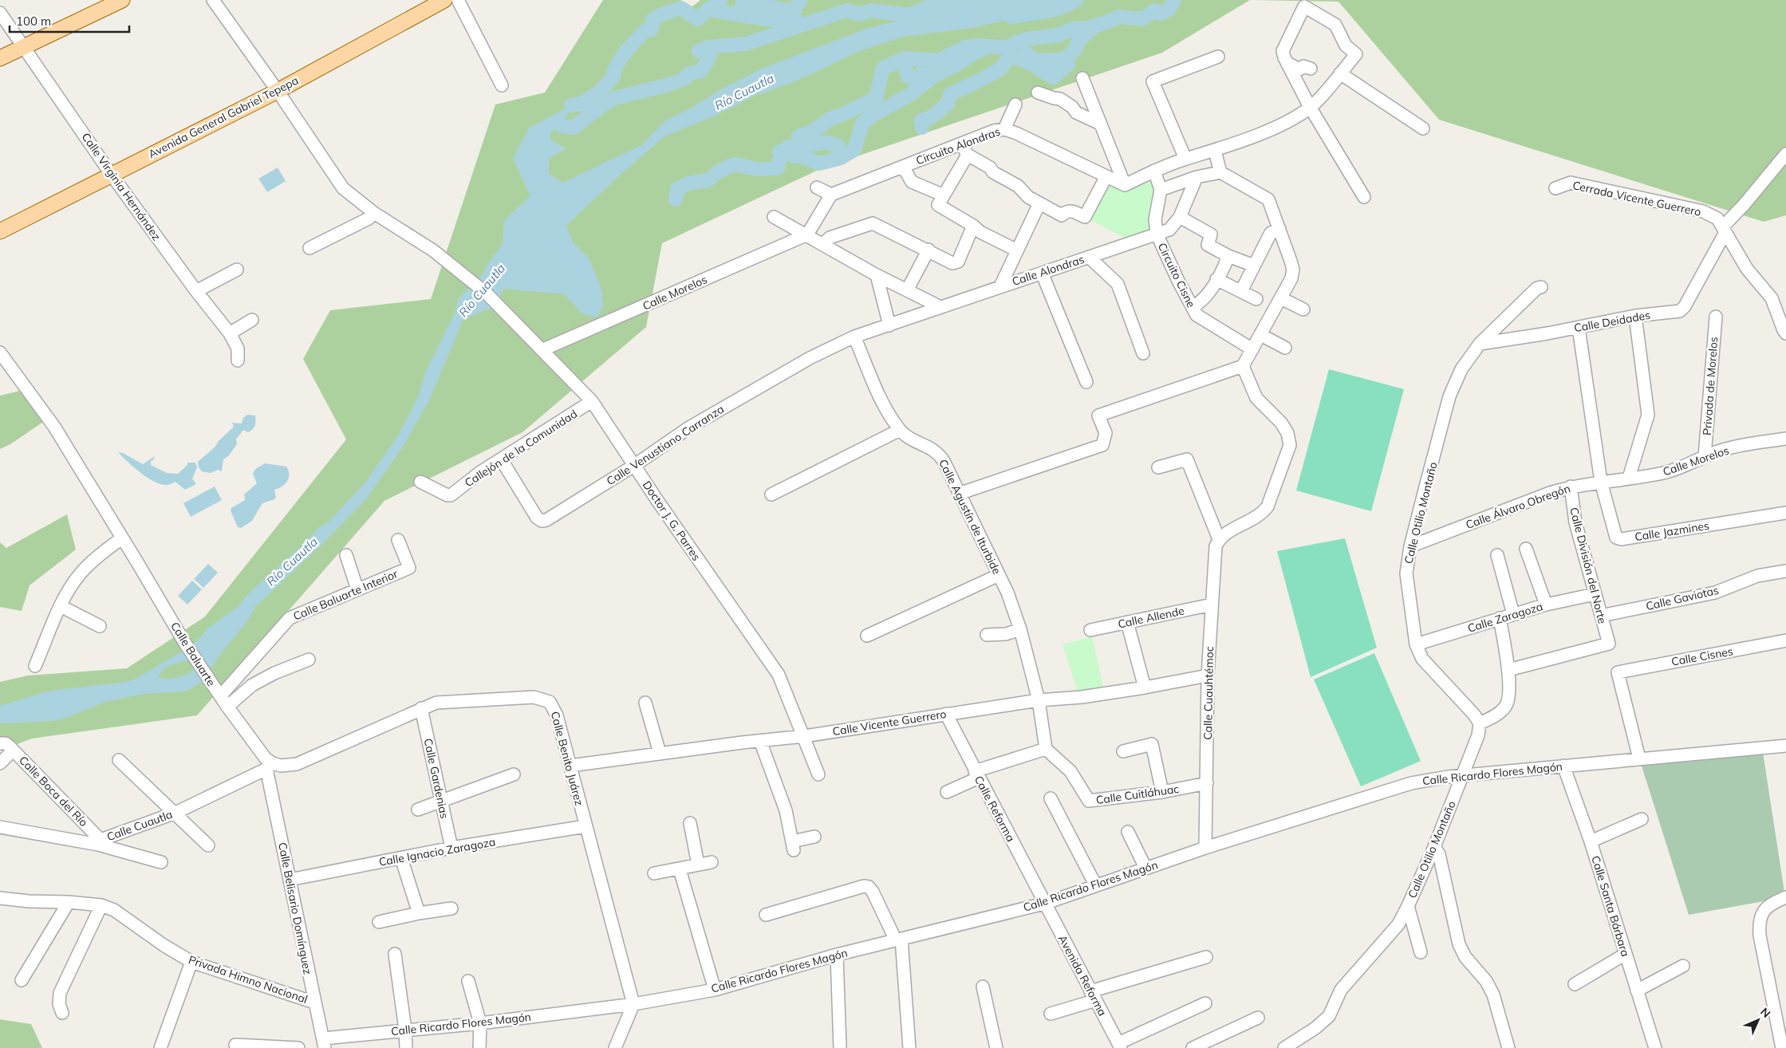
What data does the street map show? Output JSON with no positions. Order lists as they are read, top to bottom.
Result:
{
  "streets": {
    "main road": ["Avenida General Gabriel Tepepa"],
    "street": [
      "Circuito Alondras",
      "Calle Virginia Hernández",
      "Cerrada Vicente Guerrero",
      "Calle Alondras",
      "Circuito Cisne",
      "Calle Morelos",
      "Calle Deidades",
      "Privada de Morelos",
      "Calle Venustiano Carranza",
      "Callejón de la Comunidad",
      "Calle Álvaro Obregón",
      "Calle Otilio Montaño",
      "Calle Agustín de Iturbide",
      "Doctor J. G. Parres",
      "Calle Jazmines",
      "Calle División del Norte",
      "Calle Baluarte Interior",
      "Calle Gaviotas",
      "Calle Allende",
      "Calle Zaragoza",
      "Calle Baluarte",
      "Calle Cisnes",
      "Calle Cuauhtémoc",
      "Calle Vicente Guerrero",
      "Calle Benito Juárez",
      "Calle Ricardo Flores Magón",
      "Calle Gardenias",
      "Calle Boca del Río",
      "Calle Cuitláhuac",
      "Calle Reforma",
      "Calle Cuautla",
      "Calle Ignacio Zaragoza",
      "Calle Santa Bárbara",
      "Calle Belisario Domínguez",
      "Avenida Reforma",
      "Privada Himno Nacional"
    ]
  },
  "crossings": [
    ["Avenida General Gabriel Tepepa", "Calle Virginia Hernández"],
    ["Avenida General Gabriel Tepepa", "Doctor J. G. Parres"],
    ["Cerrada Vicente Guerrero", "Calle Deidades"],
    ["Calle Alondras", "Circuito Cisne"],
    ["Calle Alondras", "Calle Venustiano Carranza"],
    ["Calle Alondras", "Calle Agustín de Iturbide"],
    ["Calle Morelos", "Privada de Morelos"],
    ["Calle Morelos", "Calle Álvaro Obregón"],
    ["Calle Morelos", "Doctor J. G. Parres"],
    ["Calle Deidades", "Calle Otilio Montaño"],
    ["Calle Deidades", "Calle Jazmines"],
    ["Calle Venustiano Carranza", "Callejón de la Comunidad"],
    ["Calle Venustiano Carranza", "Calle Agustín de Iturbide"],
    ["Calle Venustiano Carranza", "Doctor J. G. Parres"],
    ["Callejón de la Comunidad", "Doctor J. G. Parres"],
    ["Calle Álvaro Obregón", "Calle Otilio Montaño"],
    ["Calle Álvaro Obregón", "Calle Jazmines"],
    ["Calle Álvaro Obregón", "Calle División del Norte"],
    ["Calle Otilio Montaño", "Calle Zaragoza"],
    ["Calle Otilio Montaño", "Calle Ricardo Flores Magón"],
    ["Calle Agustín de Iturbide", "Calle Vicente Guerrero"],
    ["Doctor J. G. Parres", "Calle Vicente Guerrero"],
    ["Calle División del Norte", "Calle Gaviotas"],
    ["Calle División del Norte", "Calle Zaragoza"],
    ["Calle Baluarte Interior", "Calle Baluarte"],
    ["Calle Allende", "Calle Cuauhtémoc"],
    ["Calle Baluarte", "Calle Benito Juárez"],
    ["Calle Baluarte", "Calle Cuautla"],
    ["Calle Baluarte", "Calle Belisario Domínguez"],
    ["Calle Cisnes", "Calle Ricardo Flores Magón"],
    ["Calle Cuauhtémoc", "Calle Vicente Guerrero"],
    ["Calle Cuauhtémoc", "Calle Ricardo Flores Magón"],
    ["Calle Cuauhtémoc", "Calle Cuitláhuac"],
    ["Calle Vicente Guerrero", "Calle Benito Juárez"],
    ["Calle Vicente Guerrero", "Calle Reforma"],
    ["Calle Benito Juárez", "Calle Ricardo Flores Magón"],
    ["Calle Benito Juárez", "Calle Gardenias"],
    ["Calle Benito Juárez", "Calle Cuautla"],
    ["Calle Benito Juárez", "Calle Ignacio Zaragoza"],
    ["Calle Benito Juárez", "Calle Belisario Domínguez"],
    ["Calle Ricardo Flores Magón", "Calle Reforma"],
    ["Calle Ricardo Flores Magón", "Calle Santa Bárbara"],
    ["Calle Ricardo Flores Magón", "Calle Belisario Domínguez"],
    ["Calle Ricardo Flores Magón", "Avenida Reforma"],
    ["Calle Gardenias", "Calle Ignacio Zaragoza"],
    ["Calle Boca del Río", "Calle Cuautla"],
    ["Calle Reforma", "Avenida Reforma"],
    ["Calle Cuautla", "Calle Belisario Domínguez"],
    ["Calle Ignacio Zaragoza", "Calle Belisario Domínguez"],
    ["Calle Belisario Domínguez", "Privada Himno Nacional"]
  ],
  "water": ["Río Cuautla"],
  "scale_bar": "100 m",
  "north": "top right"
}
